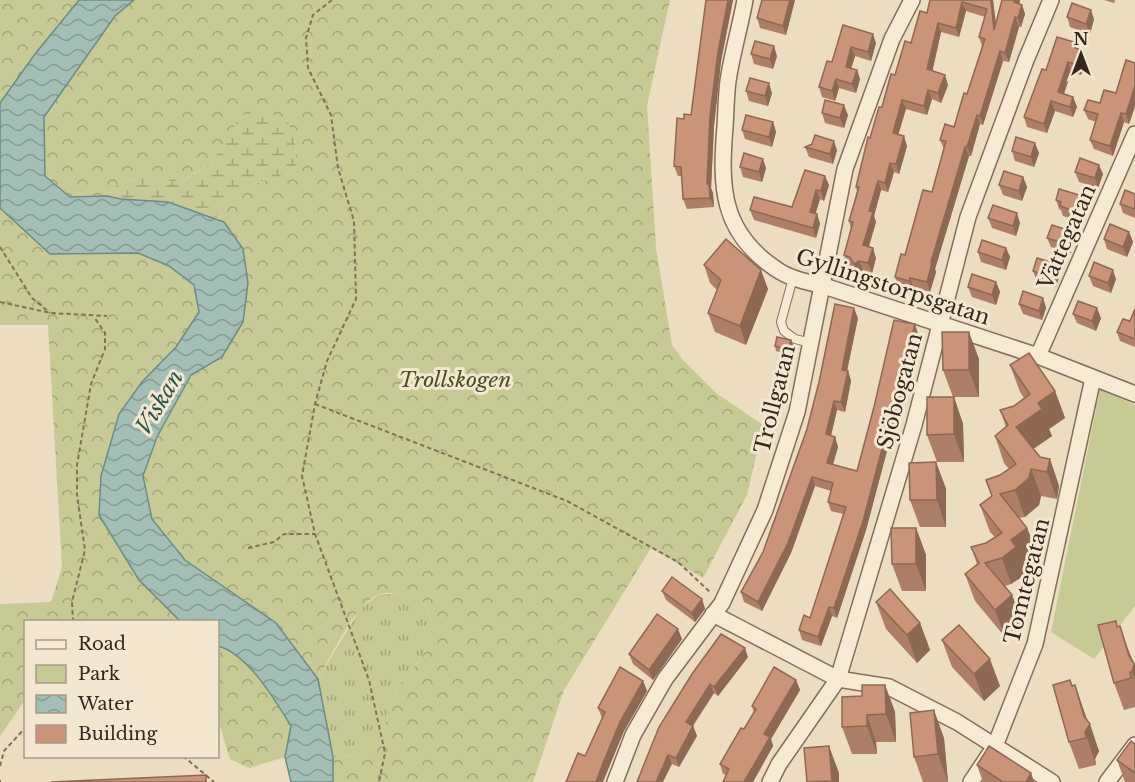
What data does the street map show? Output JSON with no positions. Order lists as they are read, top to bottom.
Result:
{
  "streets": {
    "street": [
      "Vättegatan",
      "Gyllingstorpsgatan",
      "Sjöbogatan",
      "Trollgatan",
      "Tomtegatan"
    ]
  },
  "crossings": [
    ["Vättegatan", "Gyllingstorpsgatan"],
    ["Gyllingstorpsgatan", "Sjöbogatan"],
    ["Gyllingstorpsgatan", "Trollgatan"],
    ["Gyllingstorpsgatan", "Tomtegatan"]
  ],
  "water": ["Viskan"],
  "parks": ["Trollskogen"],
  "legend": [
    "Road",
    "Park",
    "Water",
    "Building"
  ],
  "north": "top"
}
